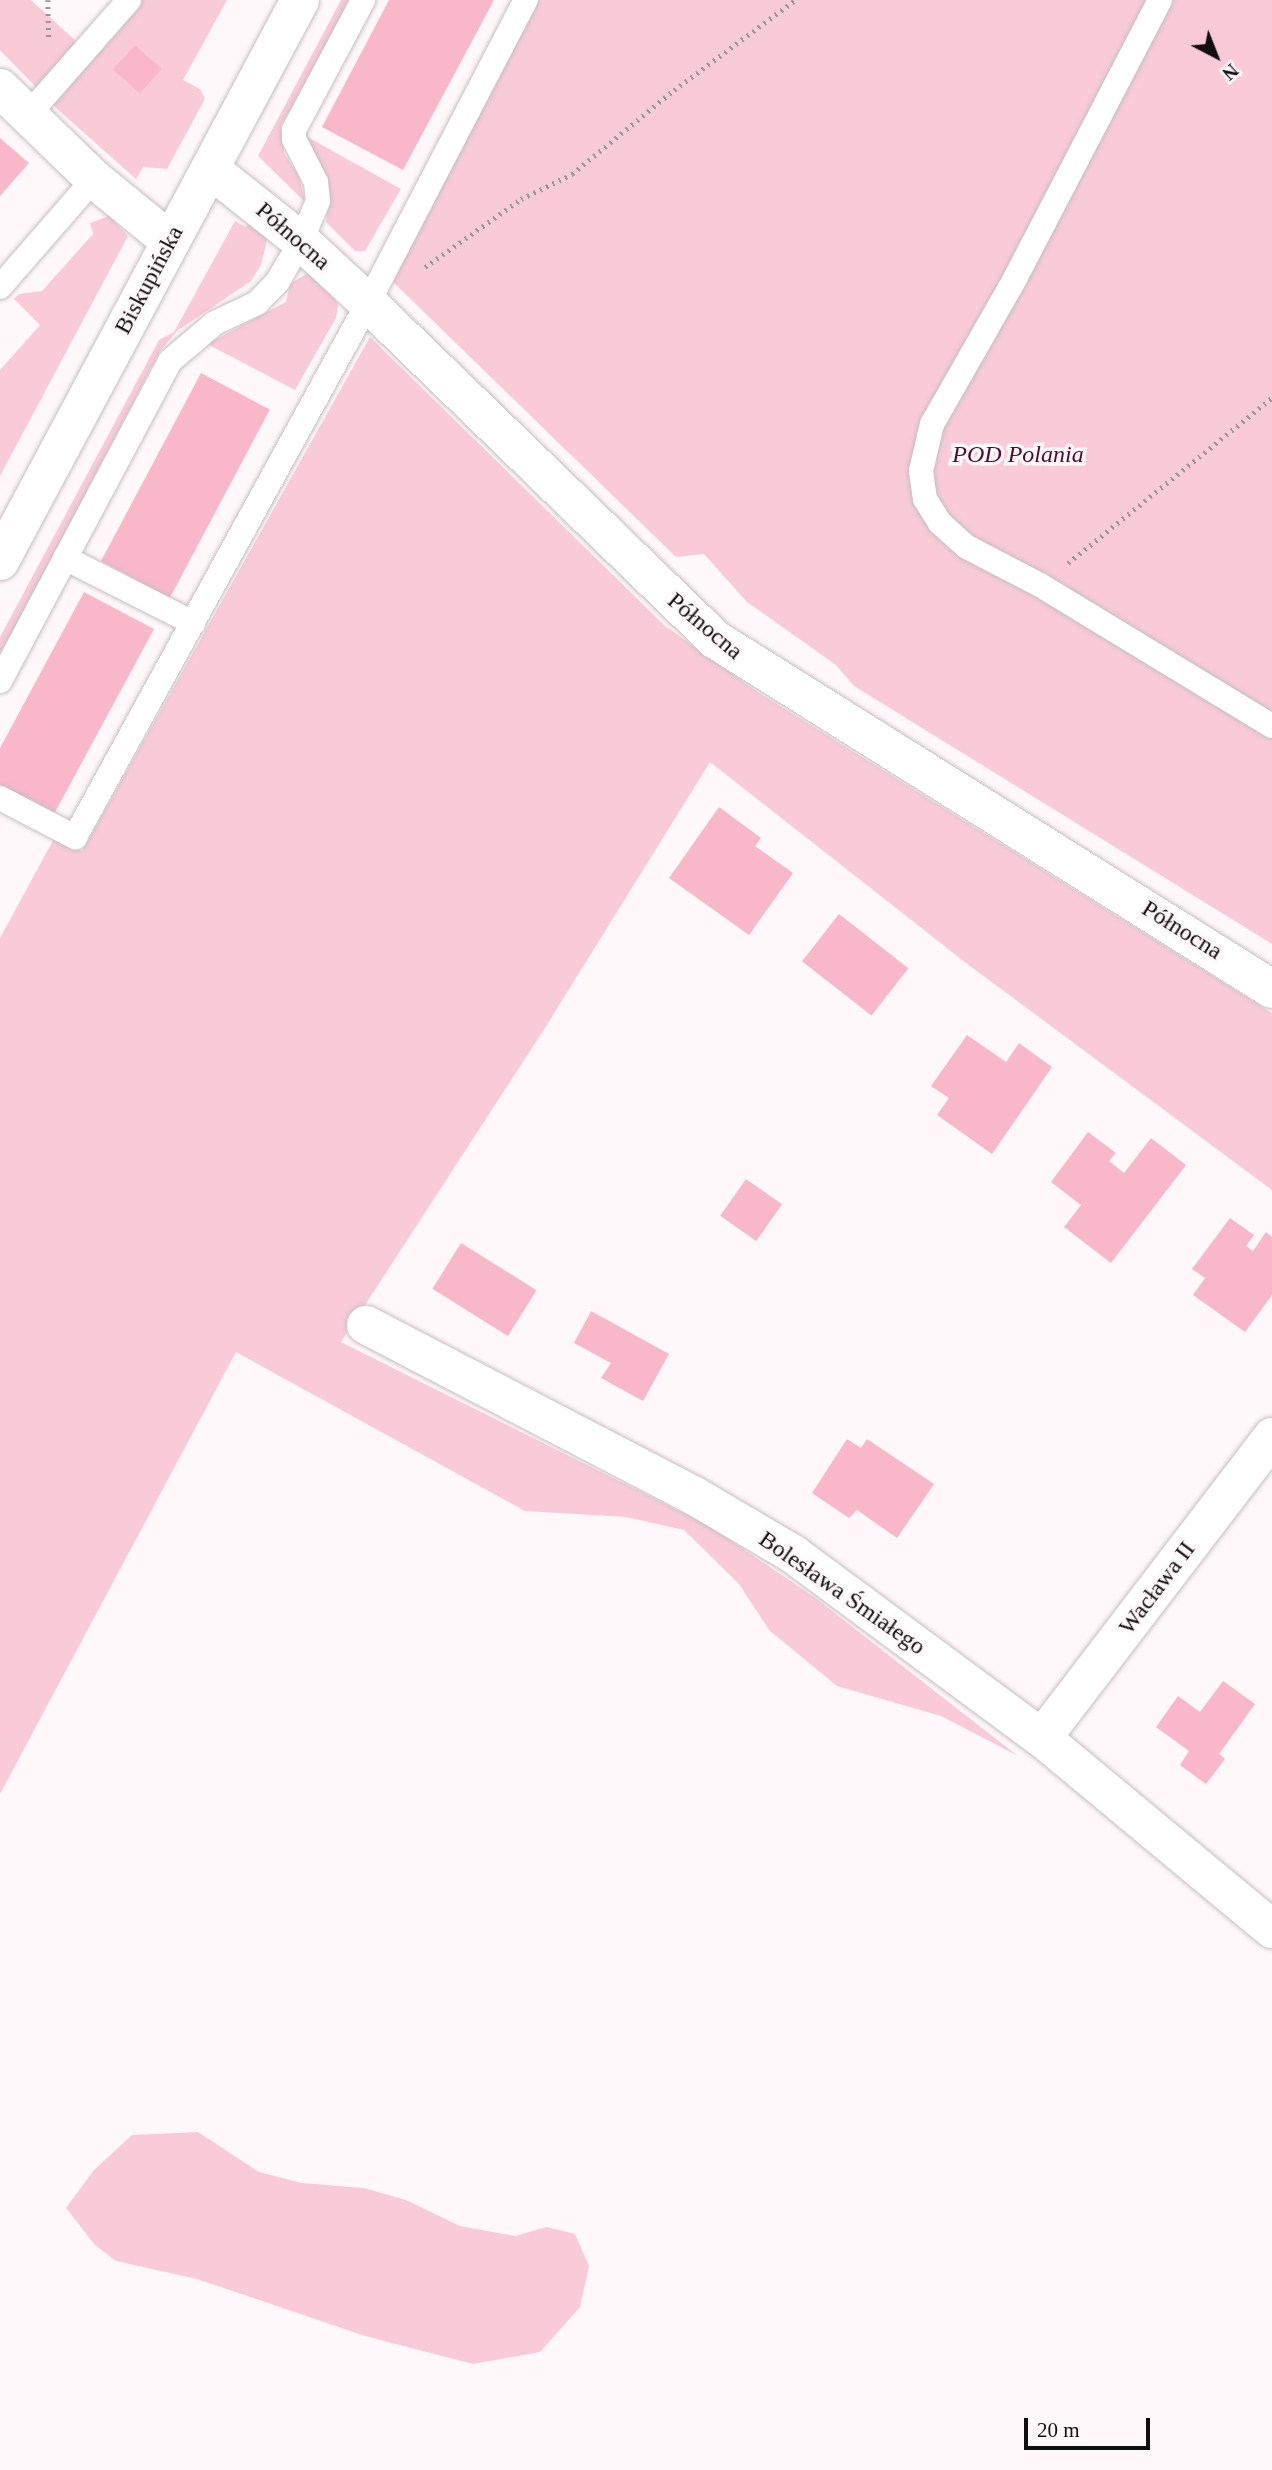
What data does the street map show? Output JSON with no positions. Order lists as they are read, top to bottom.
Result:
{
  "streets": {
    "street": [
      "Północna",
      "Biskupińska",
      "Wacława II",
      "Bolesława Śmiałego"
    ]
  },
  "crossings": [
    ["Północna", "Biskupińska"],
    ["Wacława II", "Bolesława Śmiałego"]
  ],
  "parks": ["POD Polania"],
  "scale_bar": "20 m",
  "north": "bottom right"
}
